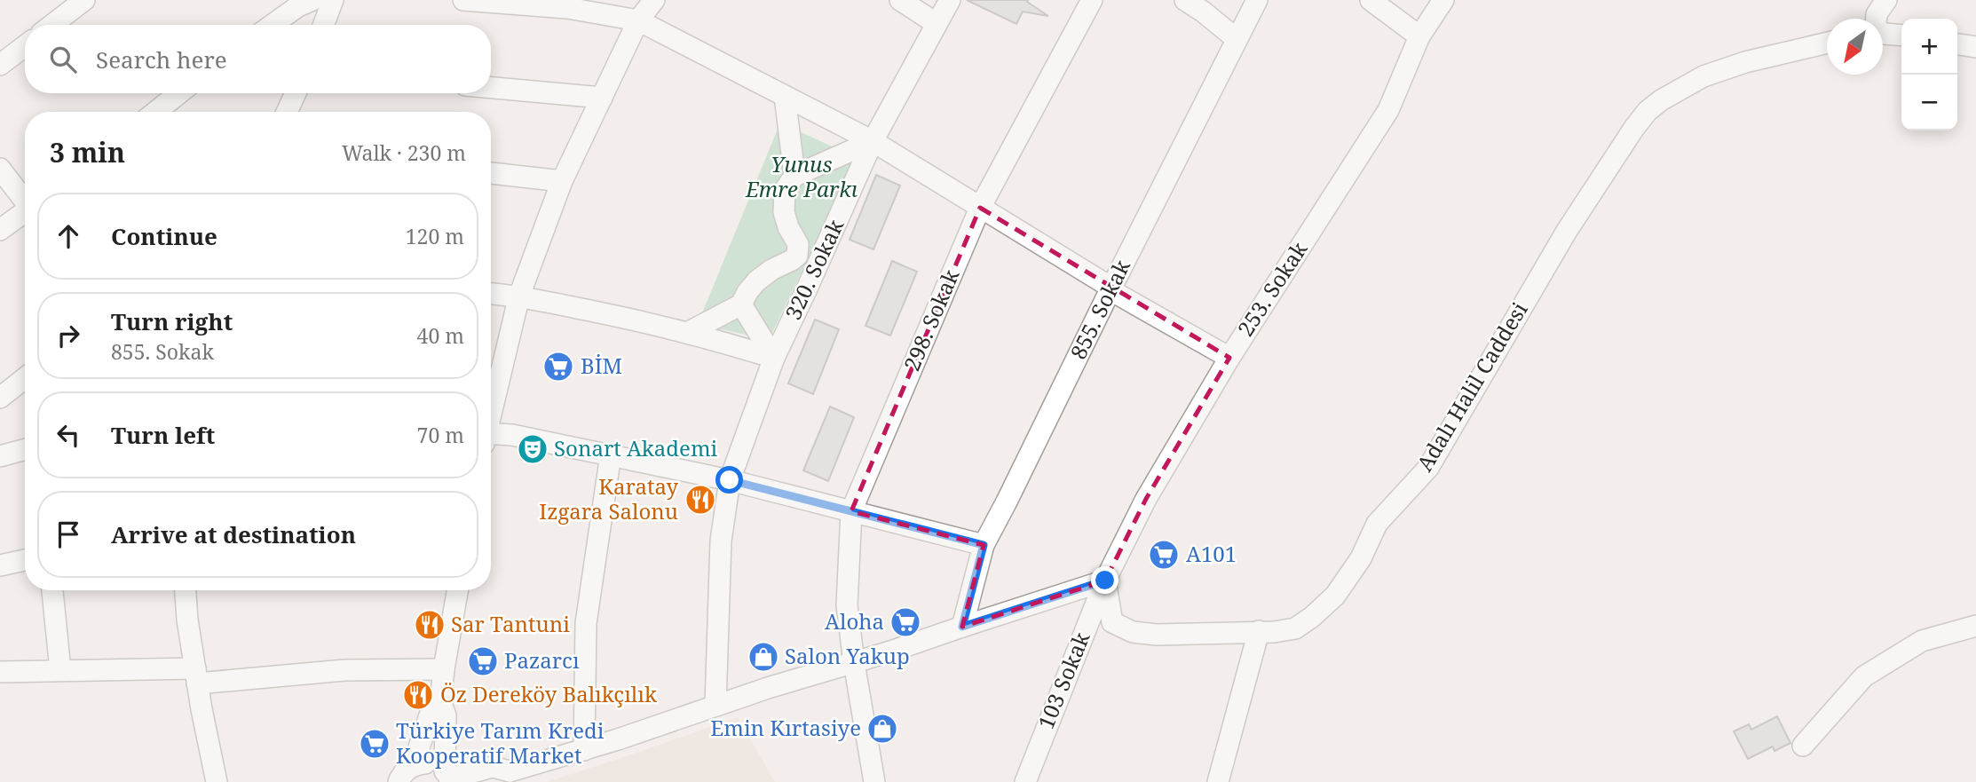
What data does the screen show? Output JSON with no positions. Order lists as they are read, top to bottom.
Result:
{
  "streets": {
    "street": [
      "320. Sokak",
      "253. Sokak",
      "855. Sokak",
      "298. Sokak",
      "Adalı Halil Caddesi",
      "103 Sokak"
    ]
  },
  "crossings": [
    ["253. Sokak", "Adalı Halil Caddesi"],
    ["253. Sokak", "103 Sokak"],
    ["Adalı Halil Caddesi", "103 Sokak"]
  ],
  "parks": ["Yunus Emre Parkı"],
  "places": {
    "supermarket": [
      "BİM",
      "A101",
      "Aloha",
      "Pazarcı",
      "Türkiye Tarım Kredi Kooperatif Market"
    ],
    "theatre": ["Sonart Akademi"],
    "restaurant": ["Karatay Izgara Salonu", "Sar Tantuni", "Öz Dereköy Balıkçılık"],
    "shop": ["Salon Yakup", "Emin Kırtasiye"]
  },
  "north": "bottom left",
  "page": {
    "map_buttons": ["+", "−"],
    "search": "Search here",
    "heading": ["3 min", "Walk · 230 m"],
    "list": [
      ["Continue", "120 m"],
      ["Turn right", "855. Sokak", "40 m"],
      ["Turn left", "70 m"],
      "Arrive at destination"
    ]
  }
}
